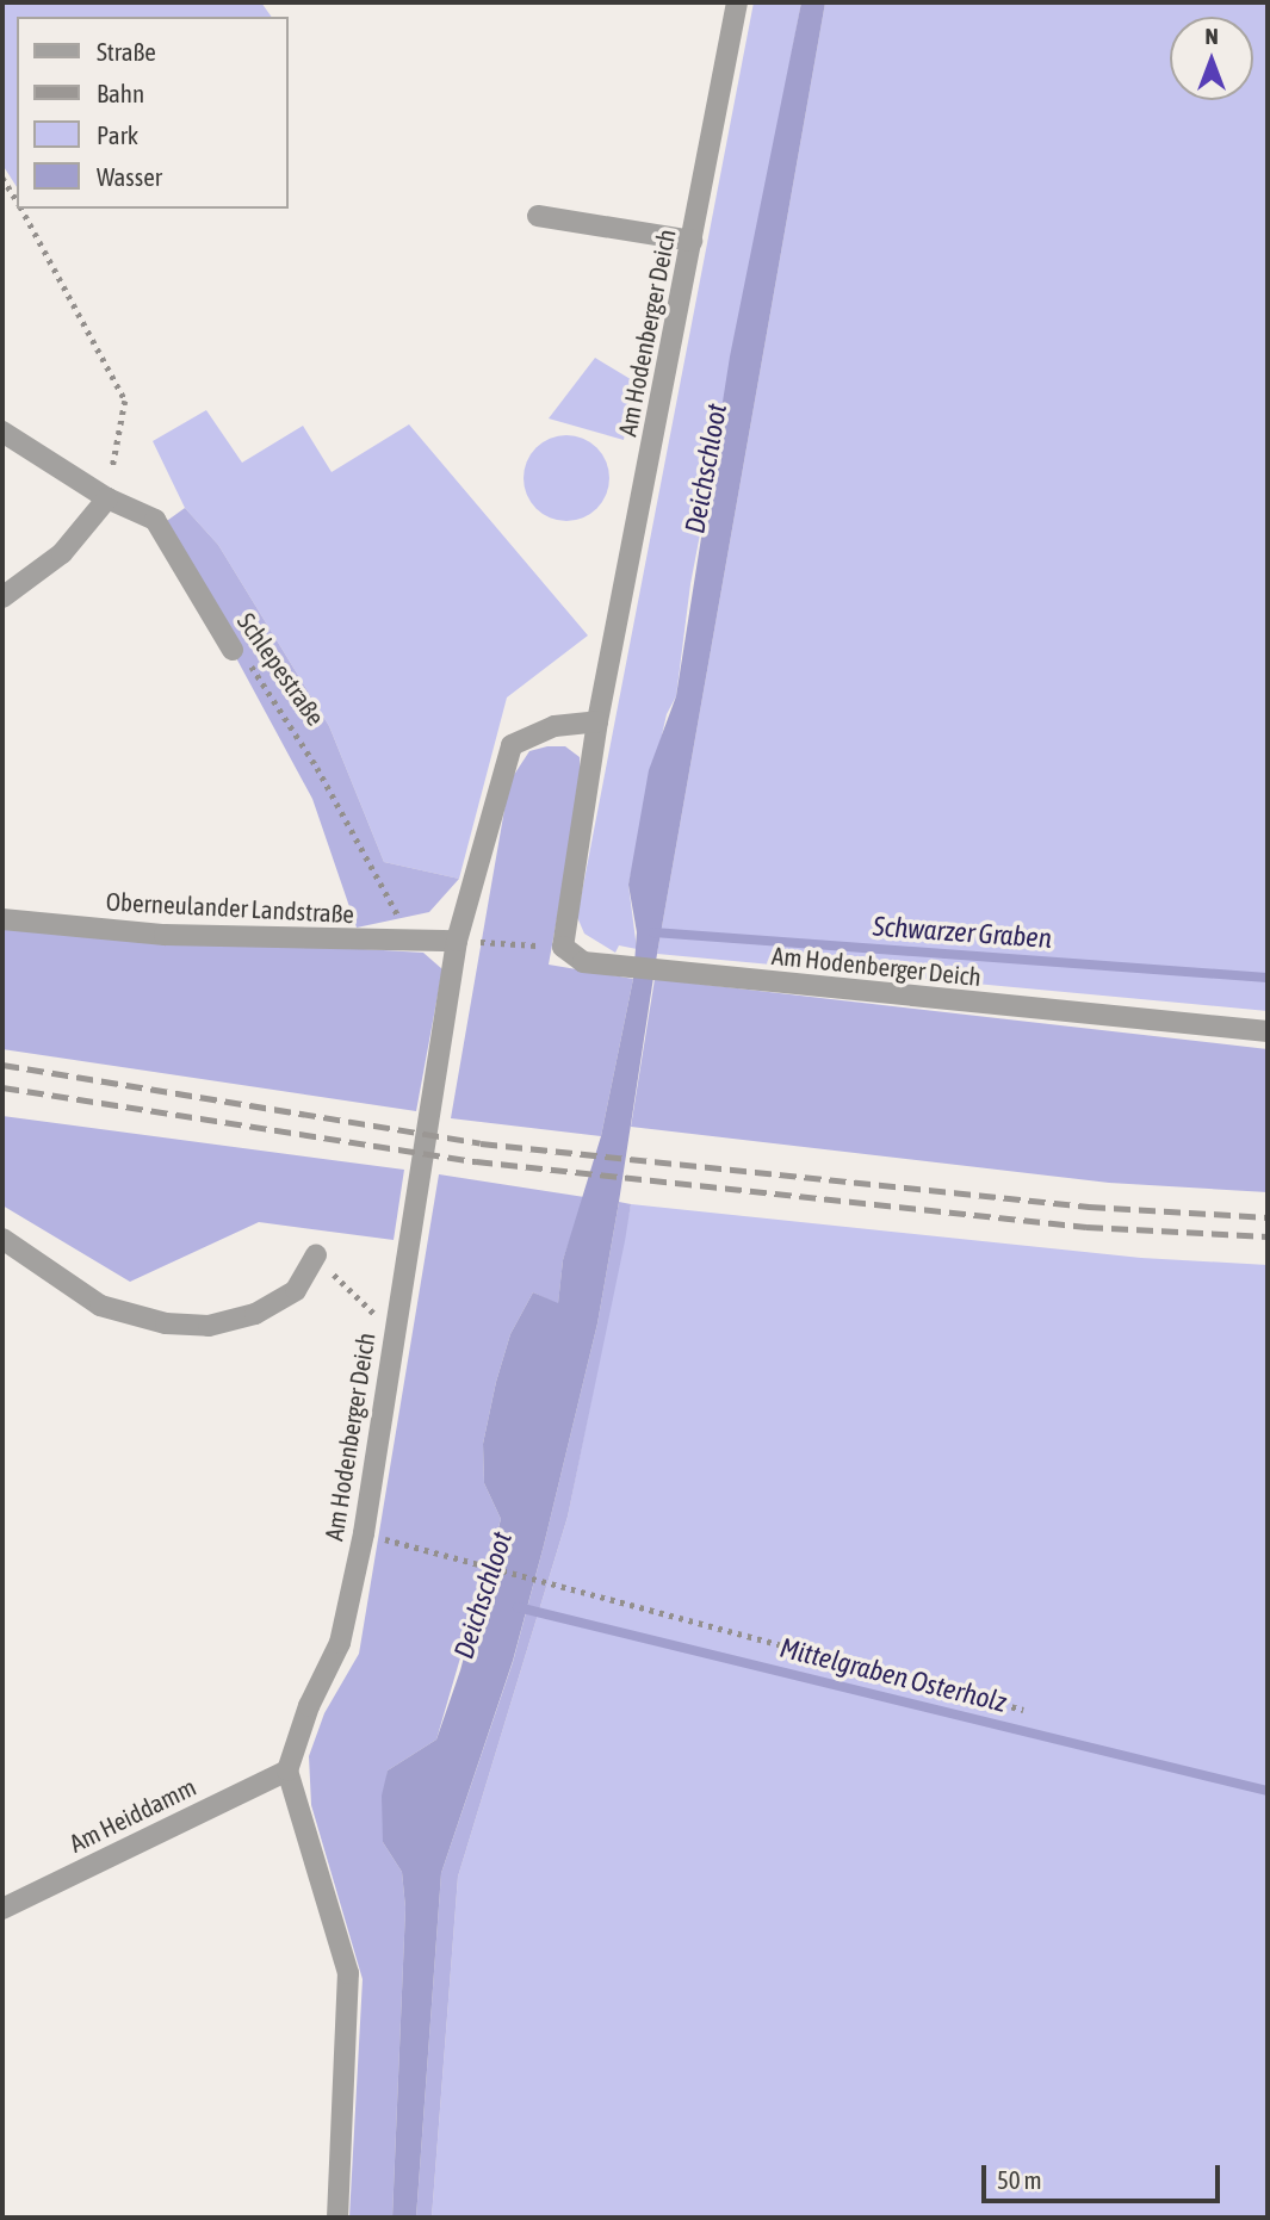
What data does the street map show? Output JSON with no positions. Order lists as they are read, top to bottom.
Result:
{
  "streets": {
    "street": [
      "Am Hodenberger Deich",
      "Schlepestraße",
      "Oberneulander Landstraße",
      "Am Heiddamm"
    ]
  },
  "crossings": [
    ["Am Hodenberger Deich", "Oberneulander Landstraße"],
    ["Am Hodenberger Deich", "Am Heiddamm"],
    ["Schlepestraße", "Oberneulander Landstraße"]
  ],
  "water": ["Deichschloot", "Schwarzer Graben", "Mittelgraben Osterholz"],
  "legend": [
    "Straße",
    "Bahn",
    "Park",
    "Wasser"
  ],
  "scale_bar": "50 m",
  "north": "top"
}
